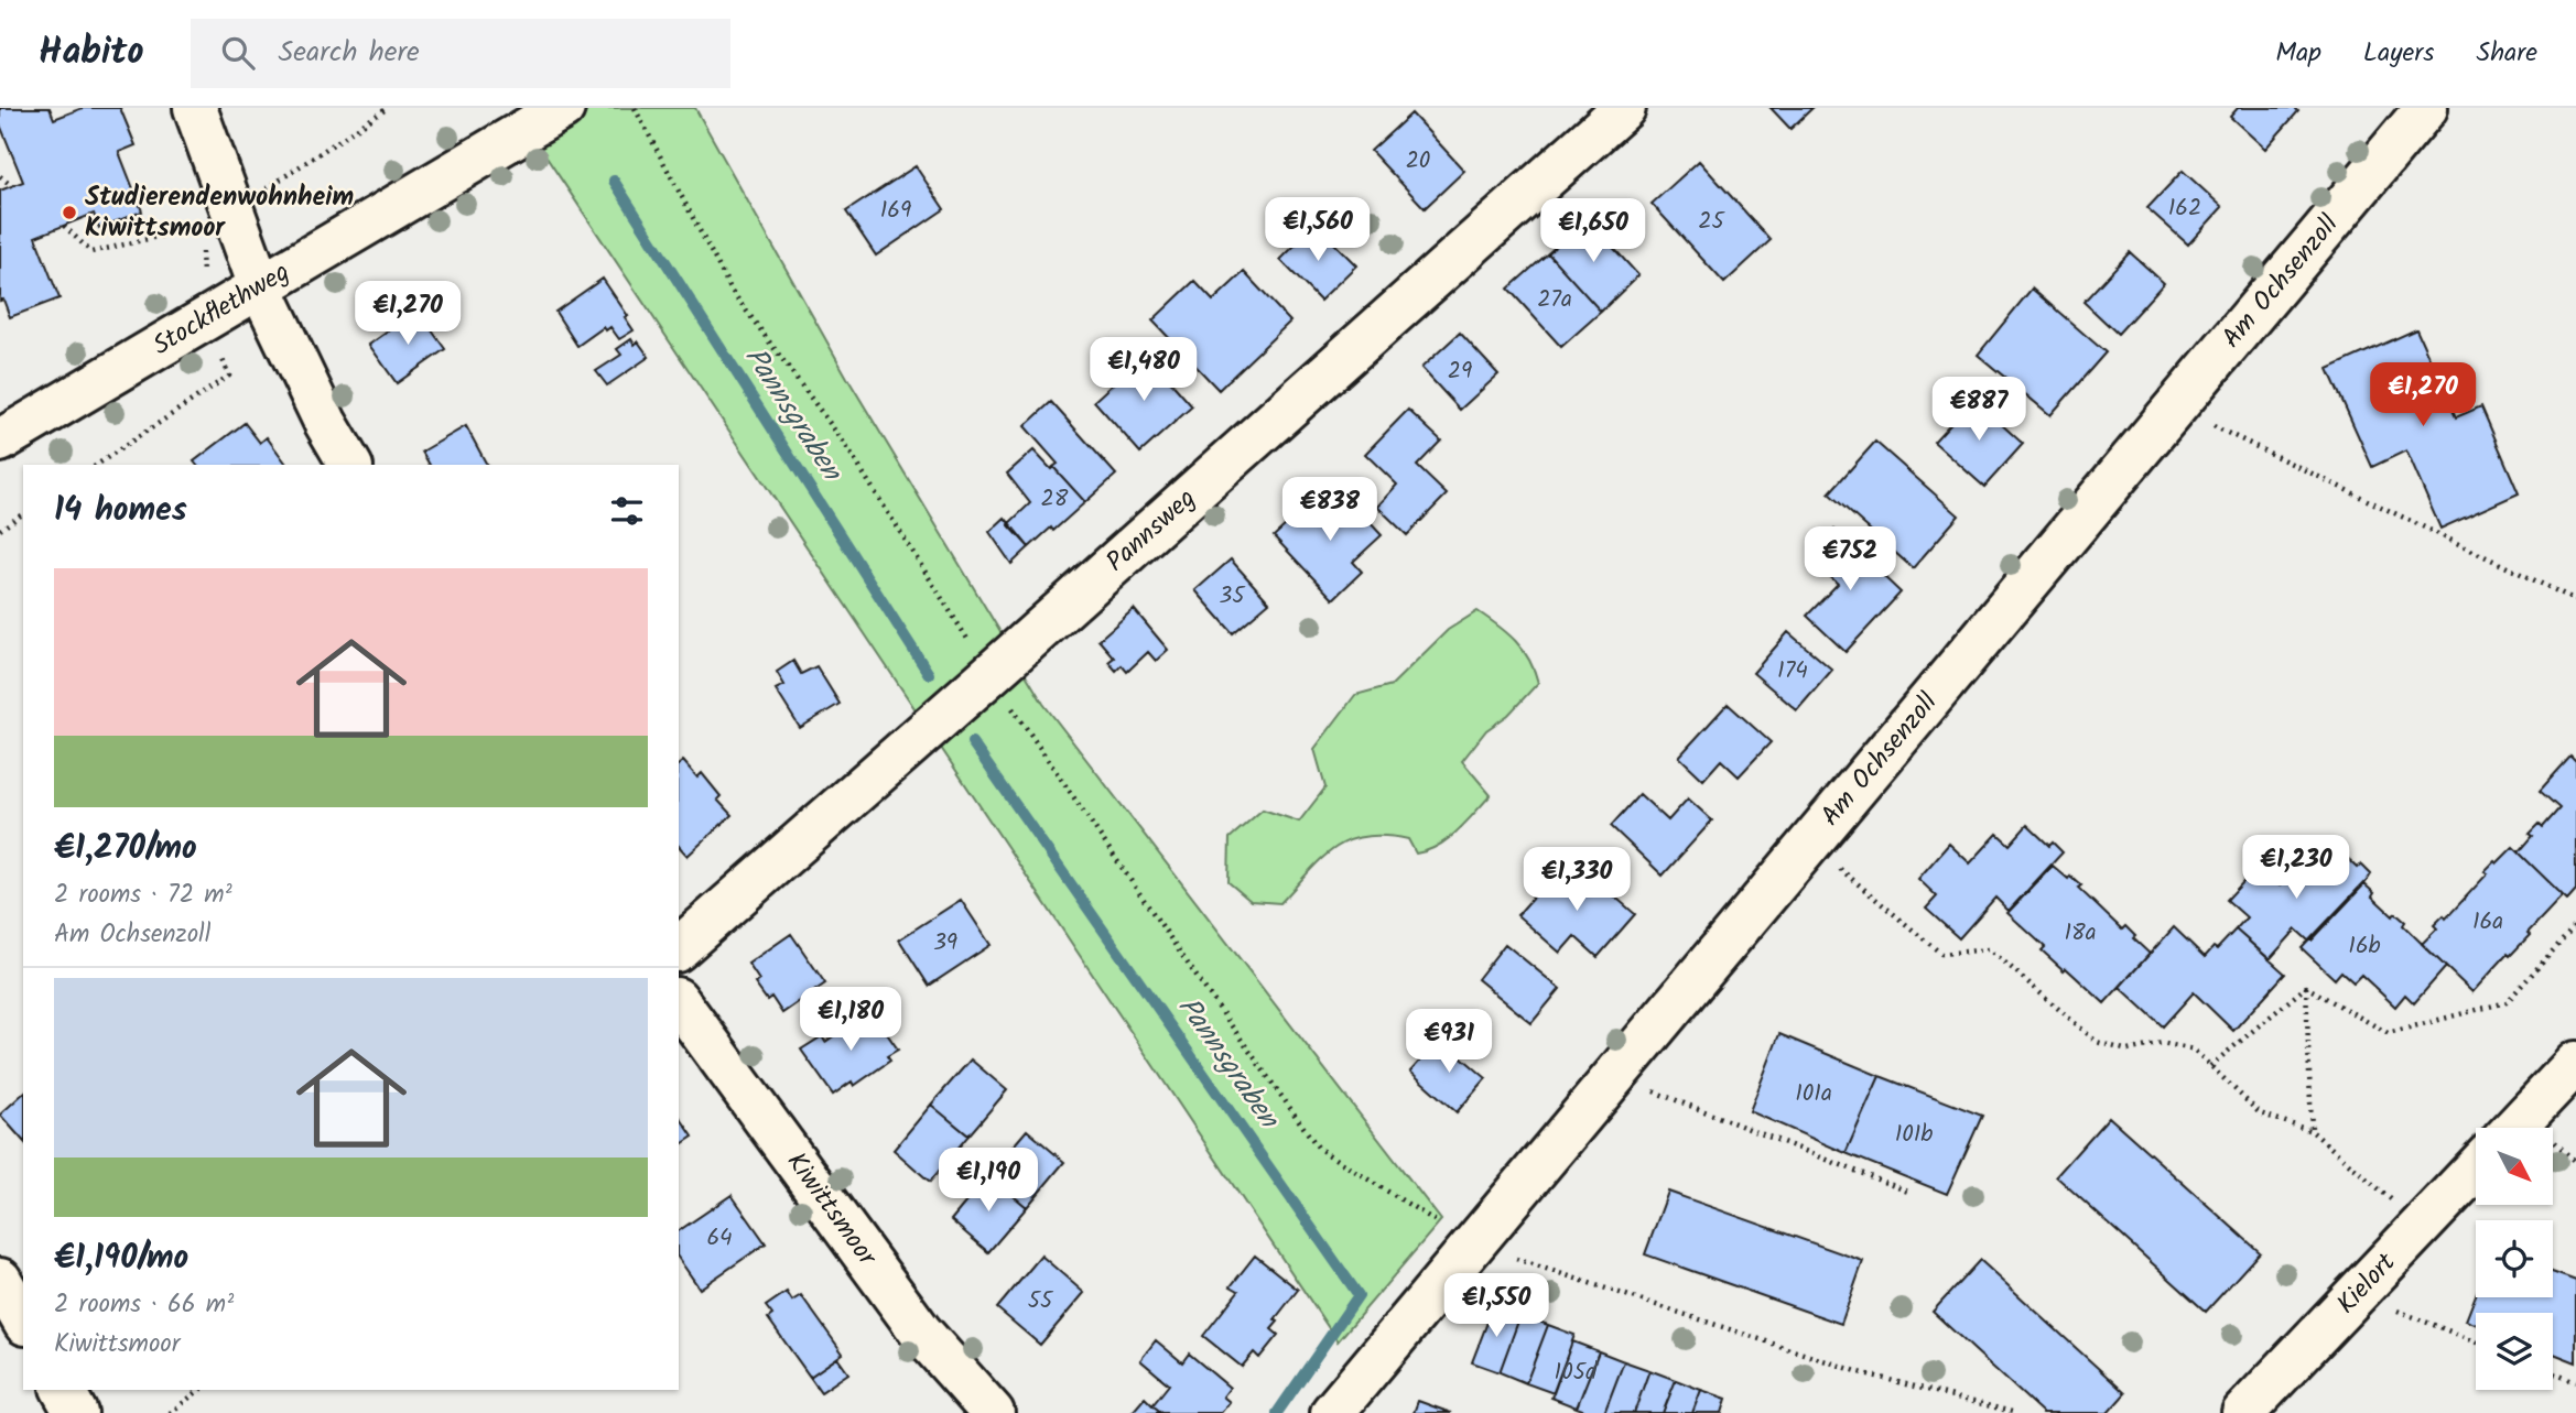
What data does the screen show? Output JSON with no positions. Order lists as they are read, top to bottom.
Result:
{
  "streets": {
    "street": [
      "Am Ochsenzoll",
      "Stockflethweg",
      "Pannsweg",
      "Kiwittsmoor",
      "Kielort"
    ]
  },
  "water": ["Pannsgraben"],
  "places": ["Studierendenwohnheim Kiwittsmoor"],
  "house_numbers": [
    "20",
    "162",
    "169",
    "25",
    "27a",
    "29",
    "28",
    "35",
    "174",
    "16a",
    "18a",
    "39",
    "16b",
    "101a",
    "101b",
    "64",
    "55",
    "105d"
  ],
  "north": "bottom right",
  "page": {
    "header": "Habito",
    "search": "Search here",
    "nav": ["Map", "Layers", "Share"],
    "price": [
      "€1,560",
      "€1,650",
      "€1,270",
      "€1,480",
      "€1,270",
      "€887",
      "€838",
      "€752",
      "€1,230",
      "€1,330",
      "€1,180",
      "€931",
      "€1,190",
      "€1,550"
    ],
    "heading": "14 homes",
    "list": [
      {
        "name": "€1,270/mo",
        "note": "2 rooms · 72 m² · Am Ochsenzoll"
      },
      {
        "name": "€1,190/mo",
        "note": "2 rooms · 66 m² · Kiwittsmoor"
      }
    ]
  }
}
